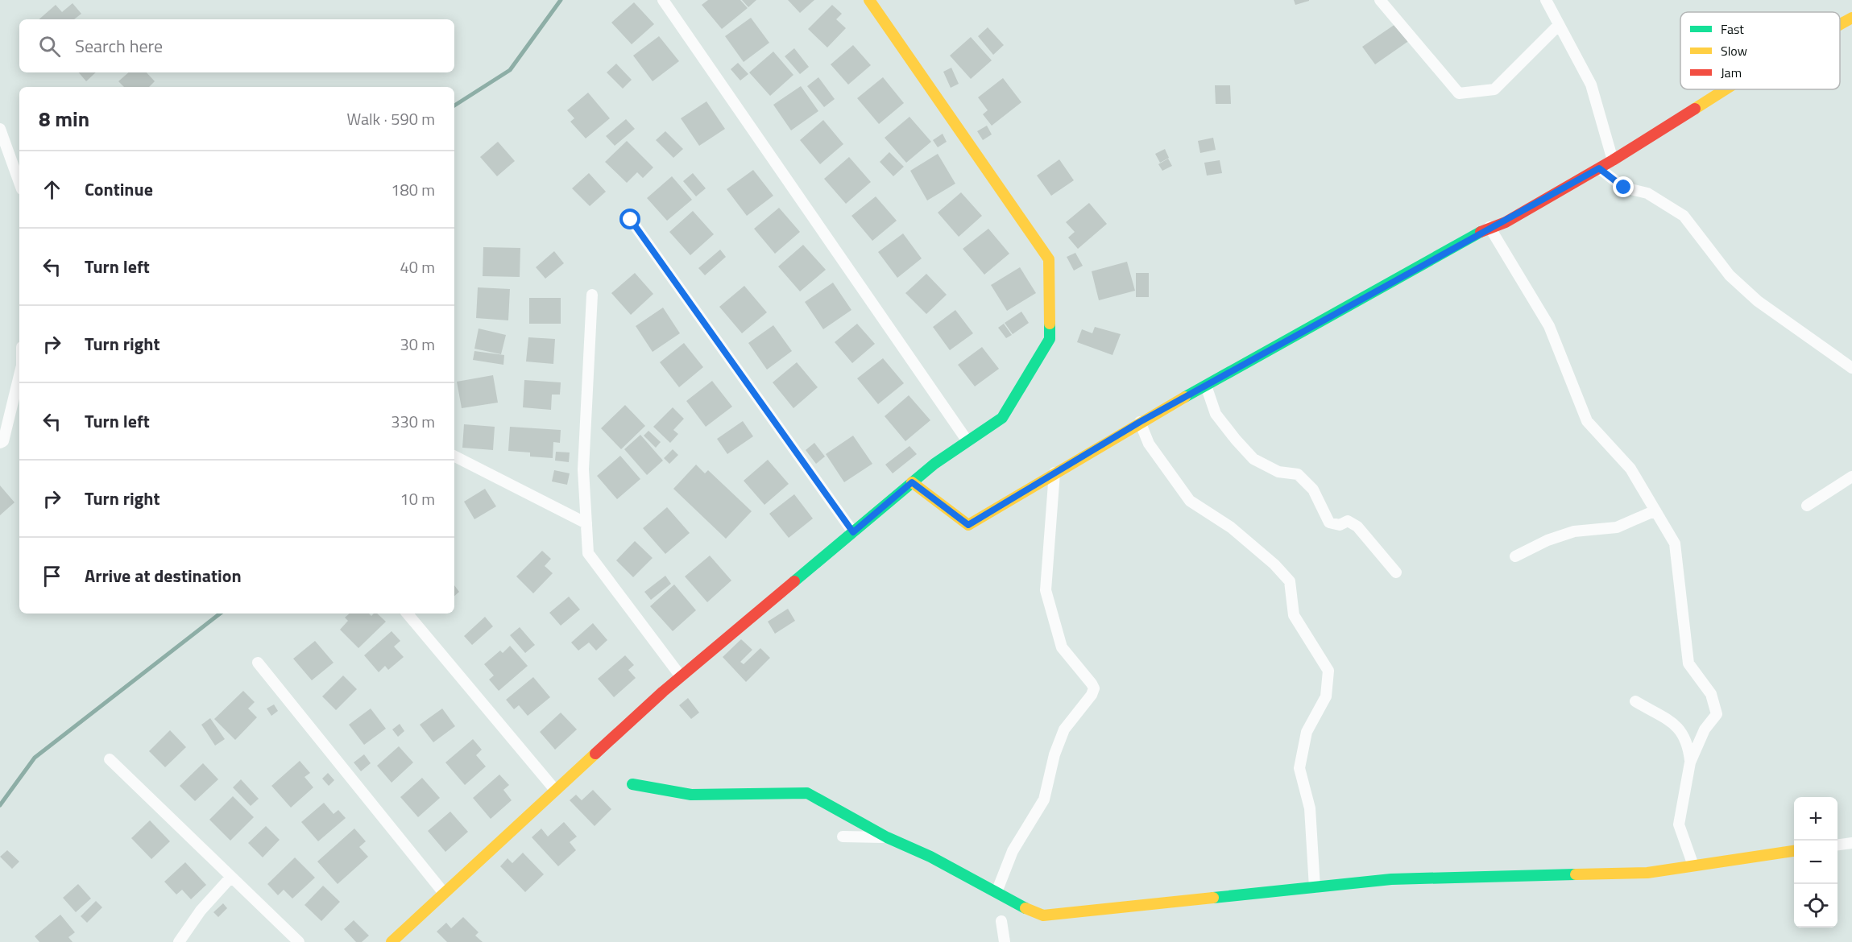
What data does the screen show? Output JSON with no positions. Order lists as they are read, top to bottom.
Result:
{
  "legend": ["Fast", "Slow", "Jam"],
  "page": {
    "search": "Search here",
    "heading": ["8 min", "Walk · 590 m"],
    "list": [
      ["Continue", "180 m"],
      ["Turn left", "40 m"],
      ["Turn right", "30 m"],
      ["Turn left", "330 m"],
      ["Turn right", "10 m"],
      "Arrive at destination"
    ],
    "map_buttons": ["+", "−"]
  }
}
